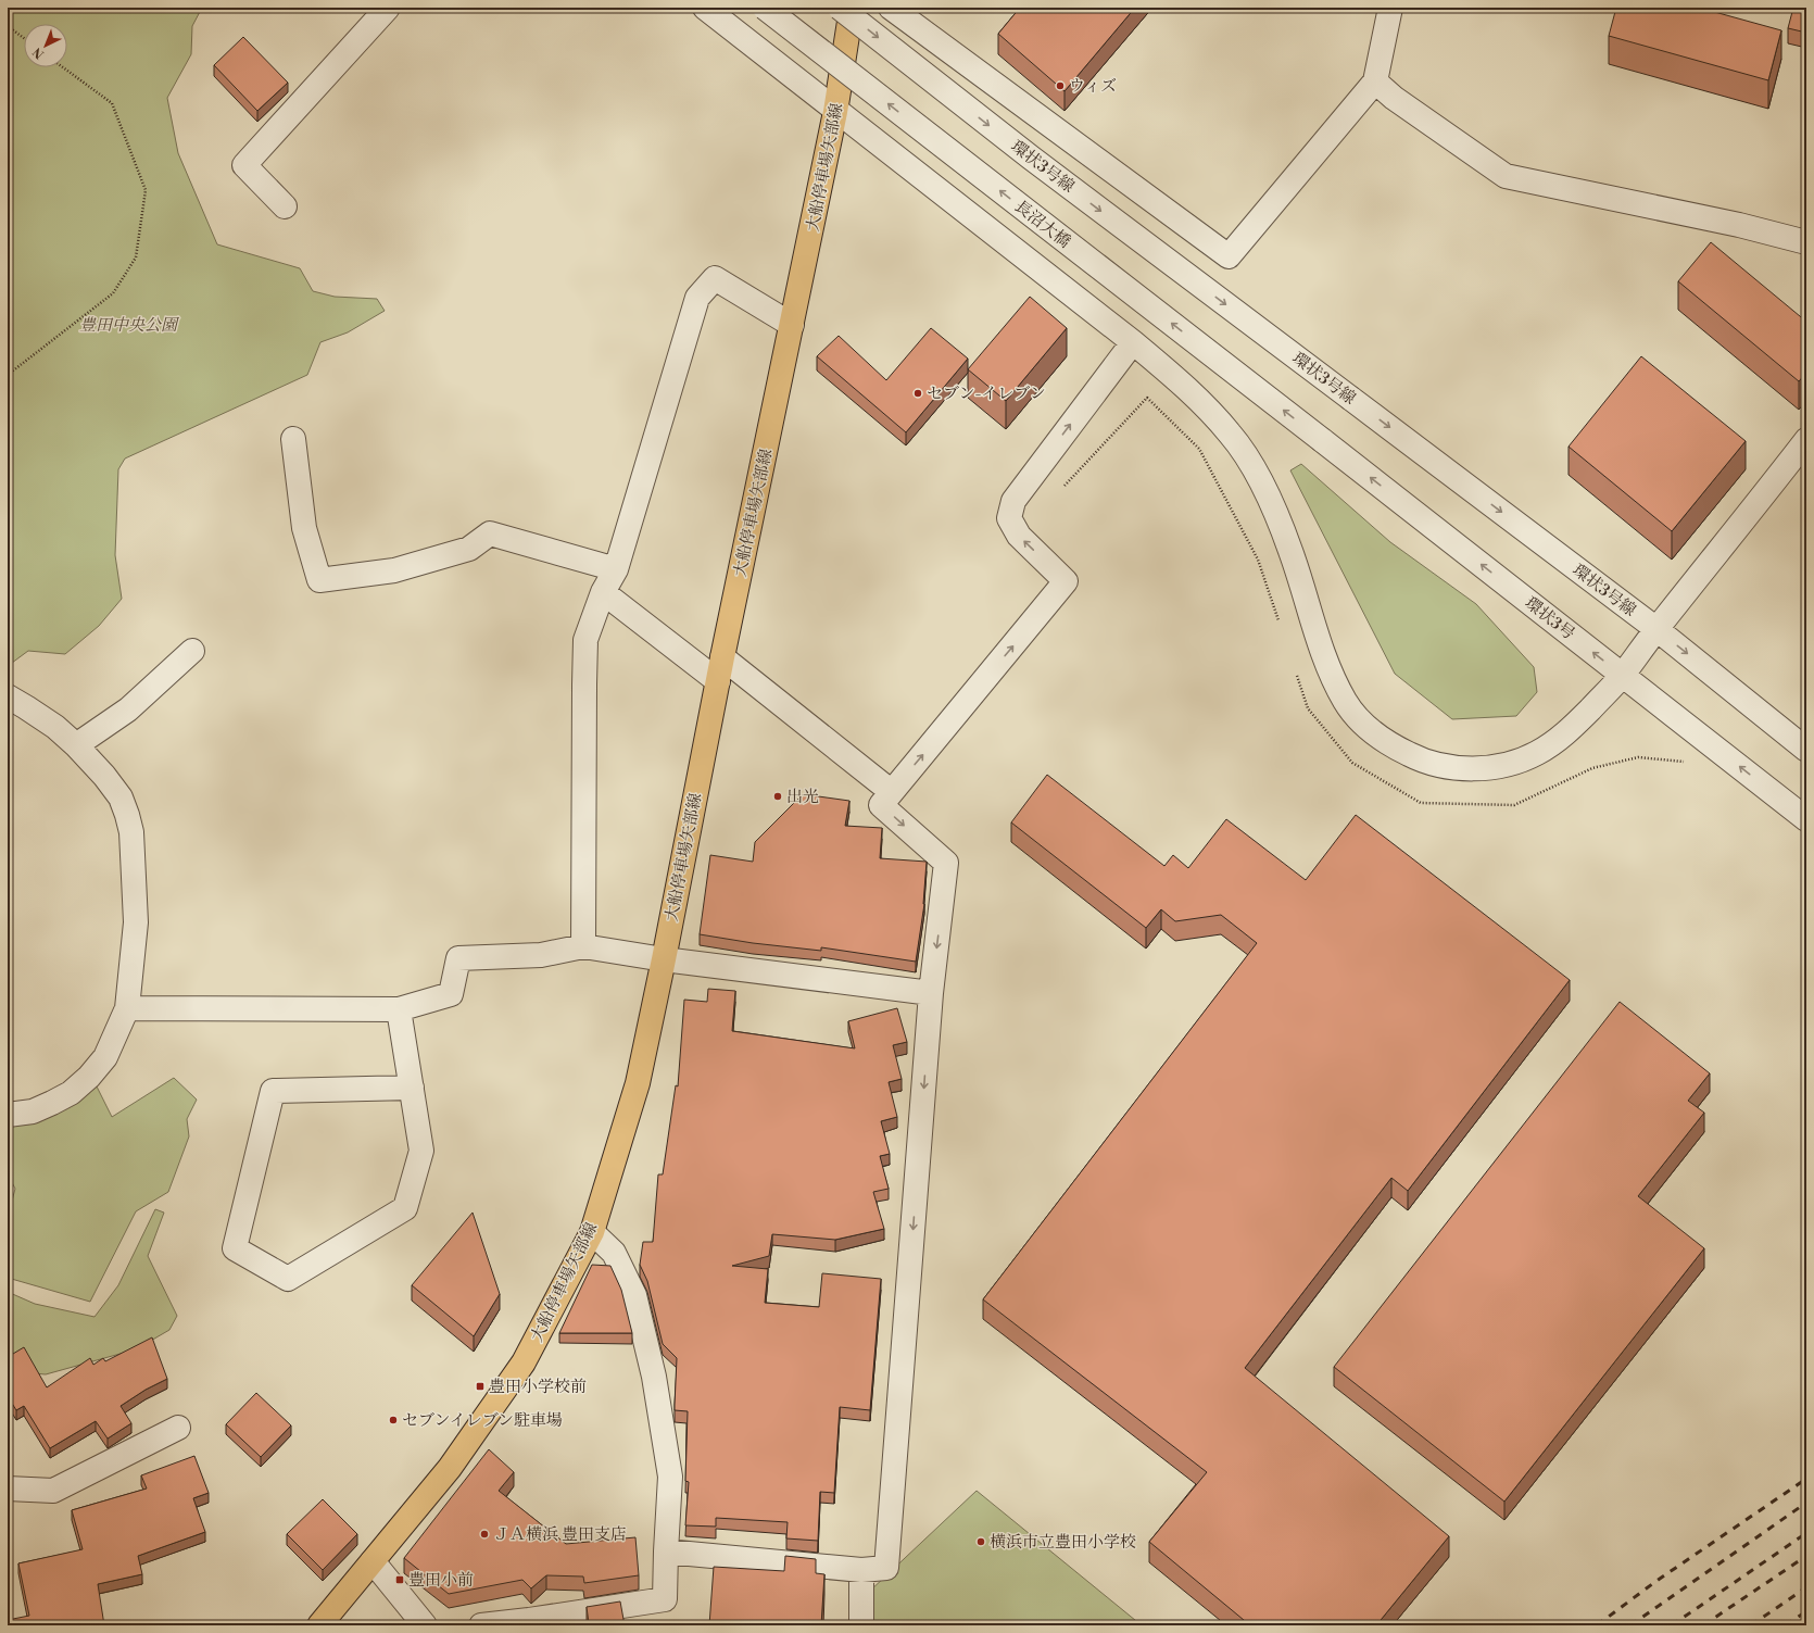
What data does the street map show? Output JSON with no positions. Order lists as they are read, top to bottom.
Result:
{
  "streets": {
    "main road": ["大船停車場矢部線"],
    "street": ["環状3号線", "長沼大橋", "環状3号"]
  },
  "crossings": [
    ["長沼大橋", "環状3号"]
  ],
  "one_way": ["環状3号"],
  "parks": ["豊田中央公園"],
  "places": {
    "other": [
      "ウィズ",
      "セブン-イレブン",
      "出光",
      "セブンイレブン駐車場",
      "ＪＡ横浜 豊田支店",
      "横浜市立豊田小学校"
    ],
    "transit": ["豊田小学校前", "豊田小前"]
  },
  "north": "bottom left"
}
